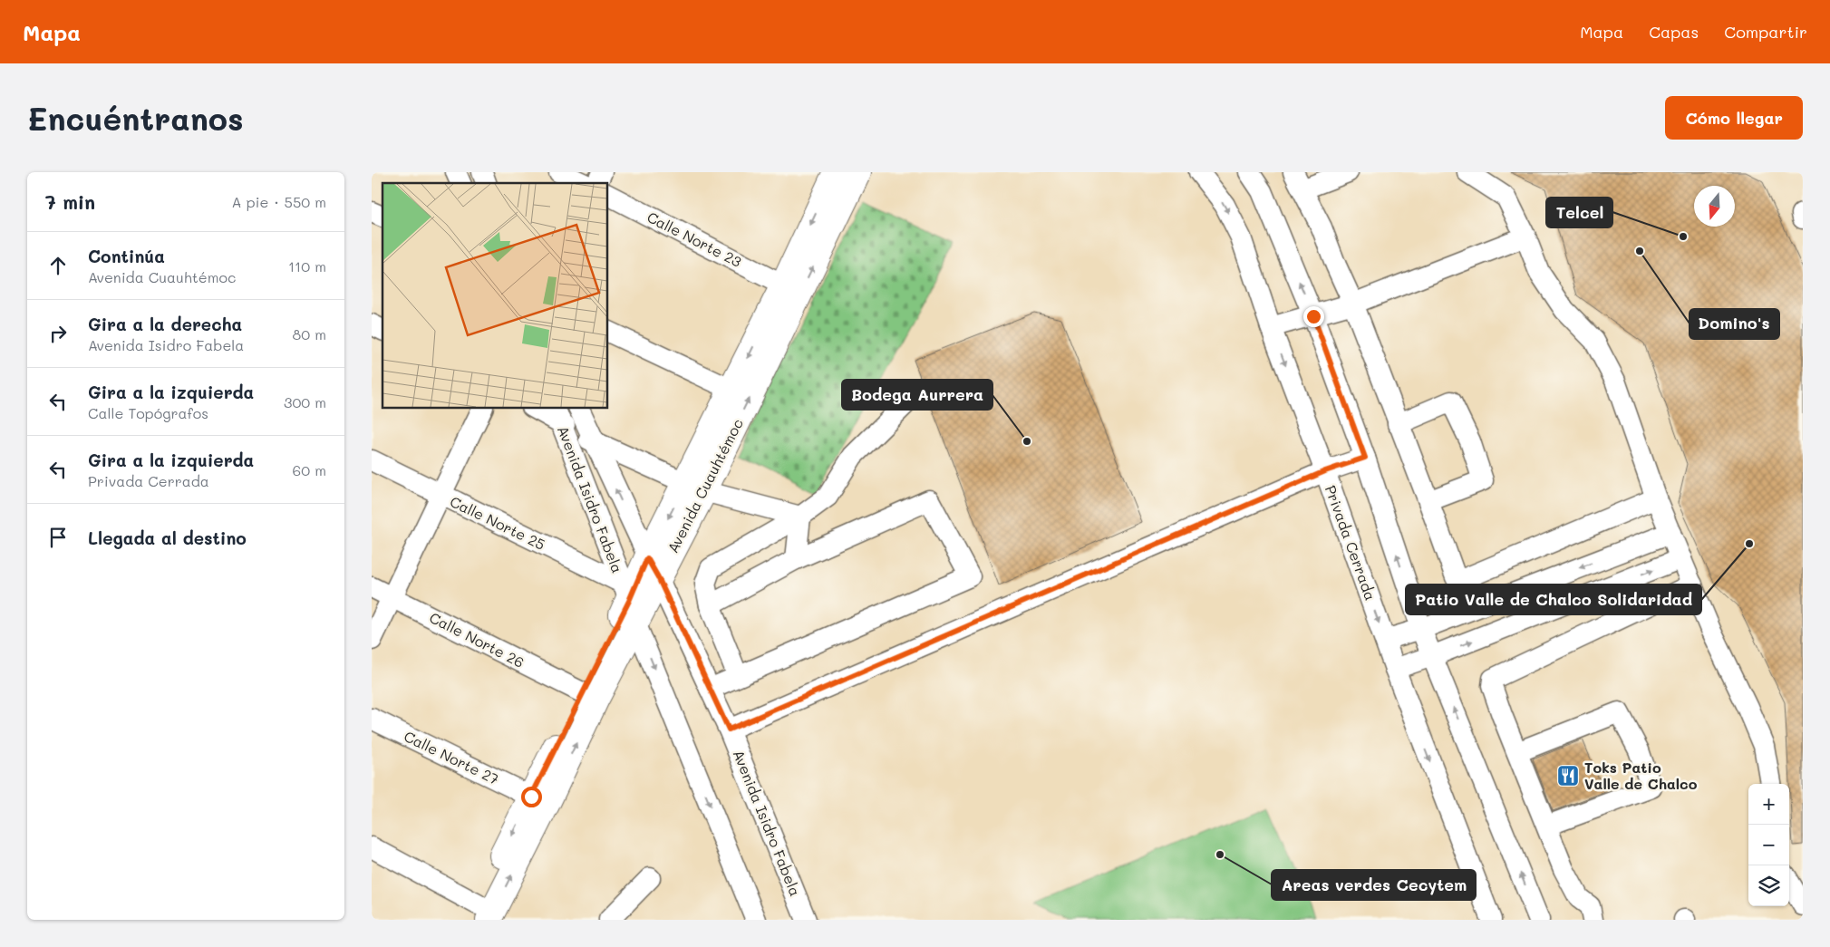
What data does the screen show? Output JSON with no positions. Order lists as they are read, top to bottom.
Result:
{
  "streets": {
    "main road": ["Avenida Cuauhtémoc"],
    "street": [
      "Calle Norte 23",
      "Avenida Isidro Fabela",
      "Calle Norte 25",
      "Privada Cerrada",
      "Calle Norte 26",
      "Calle Norte 27"
    ]
  },
  "crossings": [
    ["Calle Norte 23", "Avenida Cuauhtémoc"],
    ["Avenida Cuauhtémoc", "Avenida Isidro Fabela"],
    ["Avenida Cuauhtémoc", "Calle Norte 25"],
    ["Avenida Cuauhtémoc", "Calle Norte 26"],
    ["Avenida Cuauhtémoc", "Calle Norte 27"],
    ["Avenida Isidro Fabela", "Calle Norte 25"]
  ],
  "places": {
    "other": [
      "Telcel",
      "Domino's",
      "Bodega Aurrera",
      "Patio Valle de Chalco Solidaridad",
      "Areas verdes Cecytem"
    ],
    "restaurant": ["Toks Patio Valle de Chalco"]
  },
  "north": "bottom",
  "page": {
    "header": "Mapa",
    "nav": ["Mapa", "Capas", "Compartir"],
    "buttons": "Cómo llegar",
    "title": "Encuéntranos",
    "heading": ["7 min", "A pie · 550 m"],
    "list": [
      ["Continúa", "Avenida Cuauhtémoc", "110 m"],
      ["Gira a la derecha", "Avenida Isidro Fabela", "80 m"],
      ["Gira a la izquierda", "Calle Topógrafos", "300 m"],
      ["Gira a la izquierda", "Privada Cerrada", "60 m"],
      "Llegada al destino"
    ],
    "map_buttons": ["+", "−"]
  }
}
